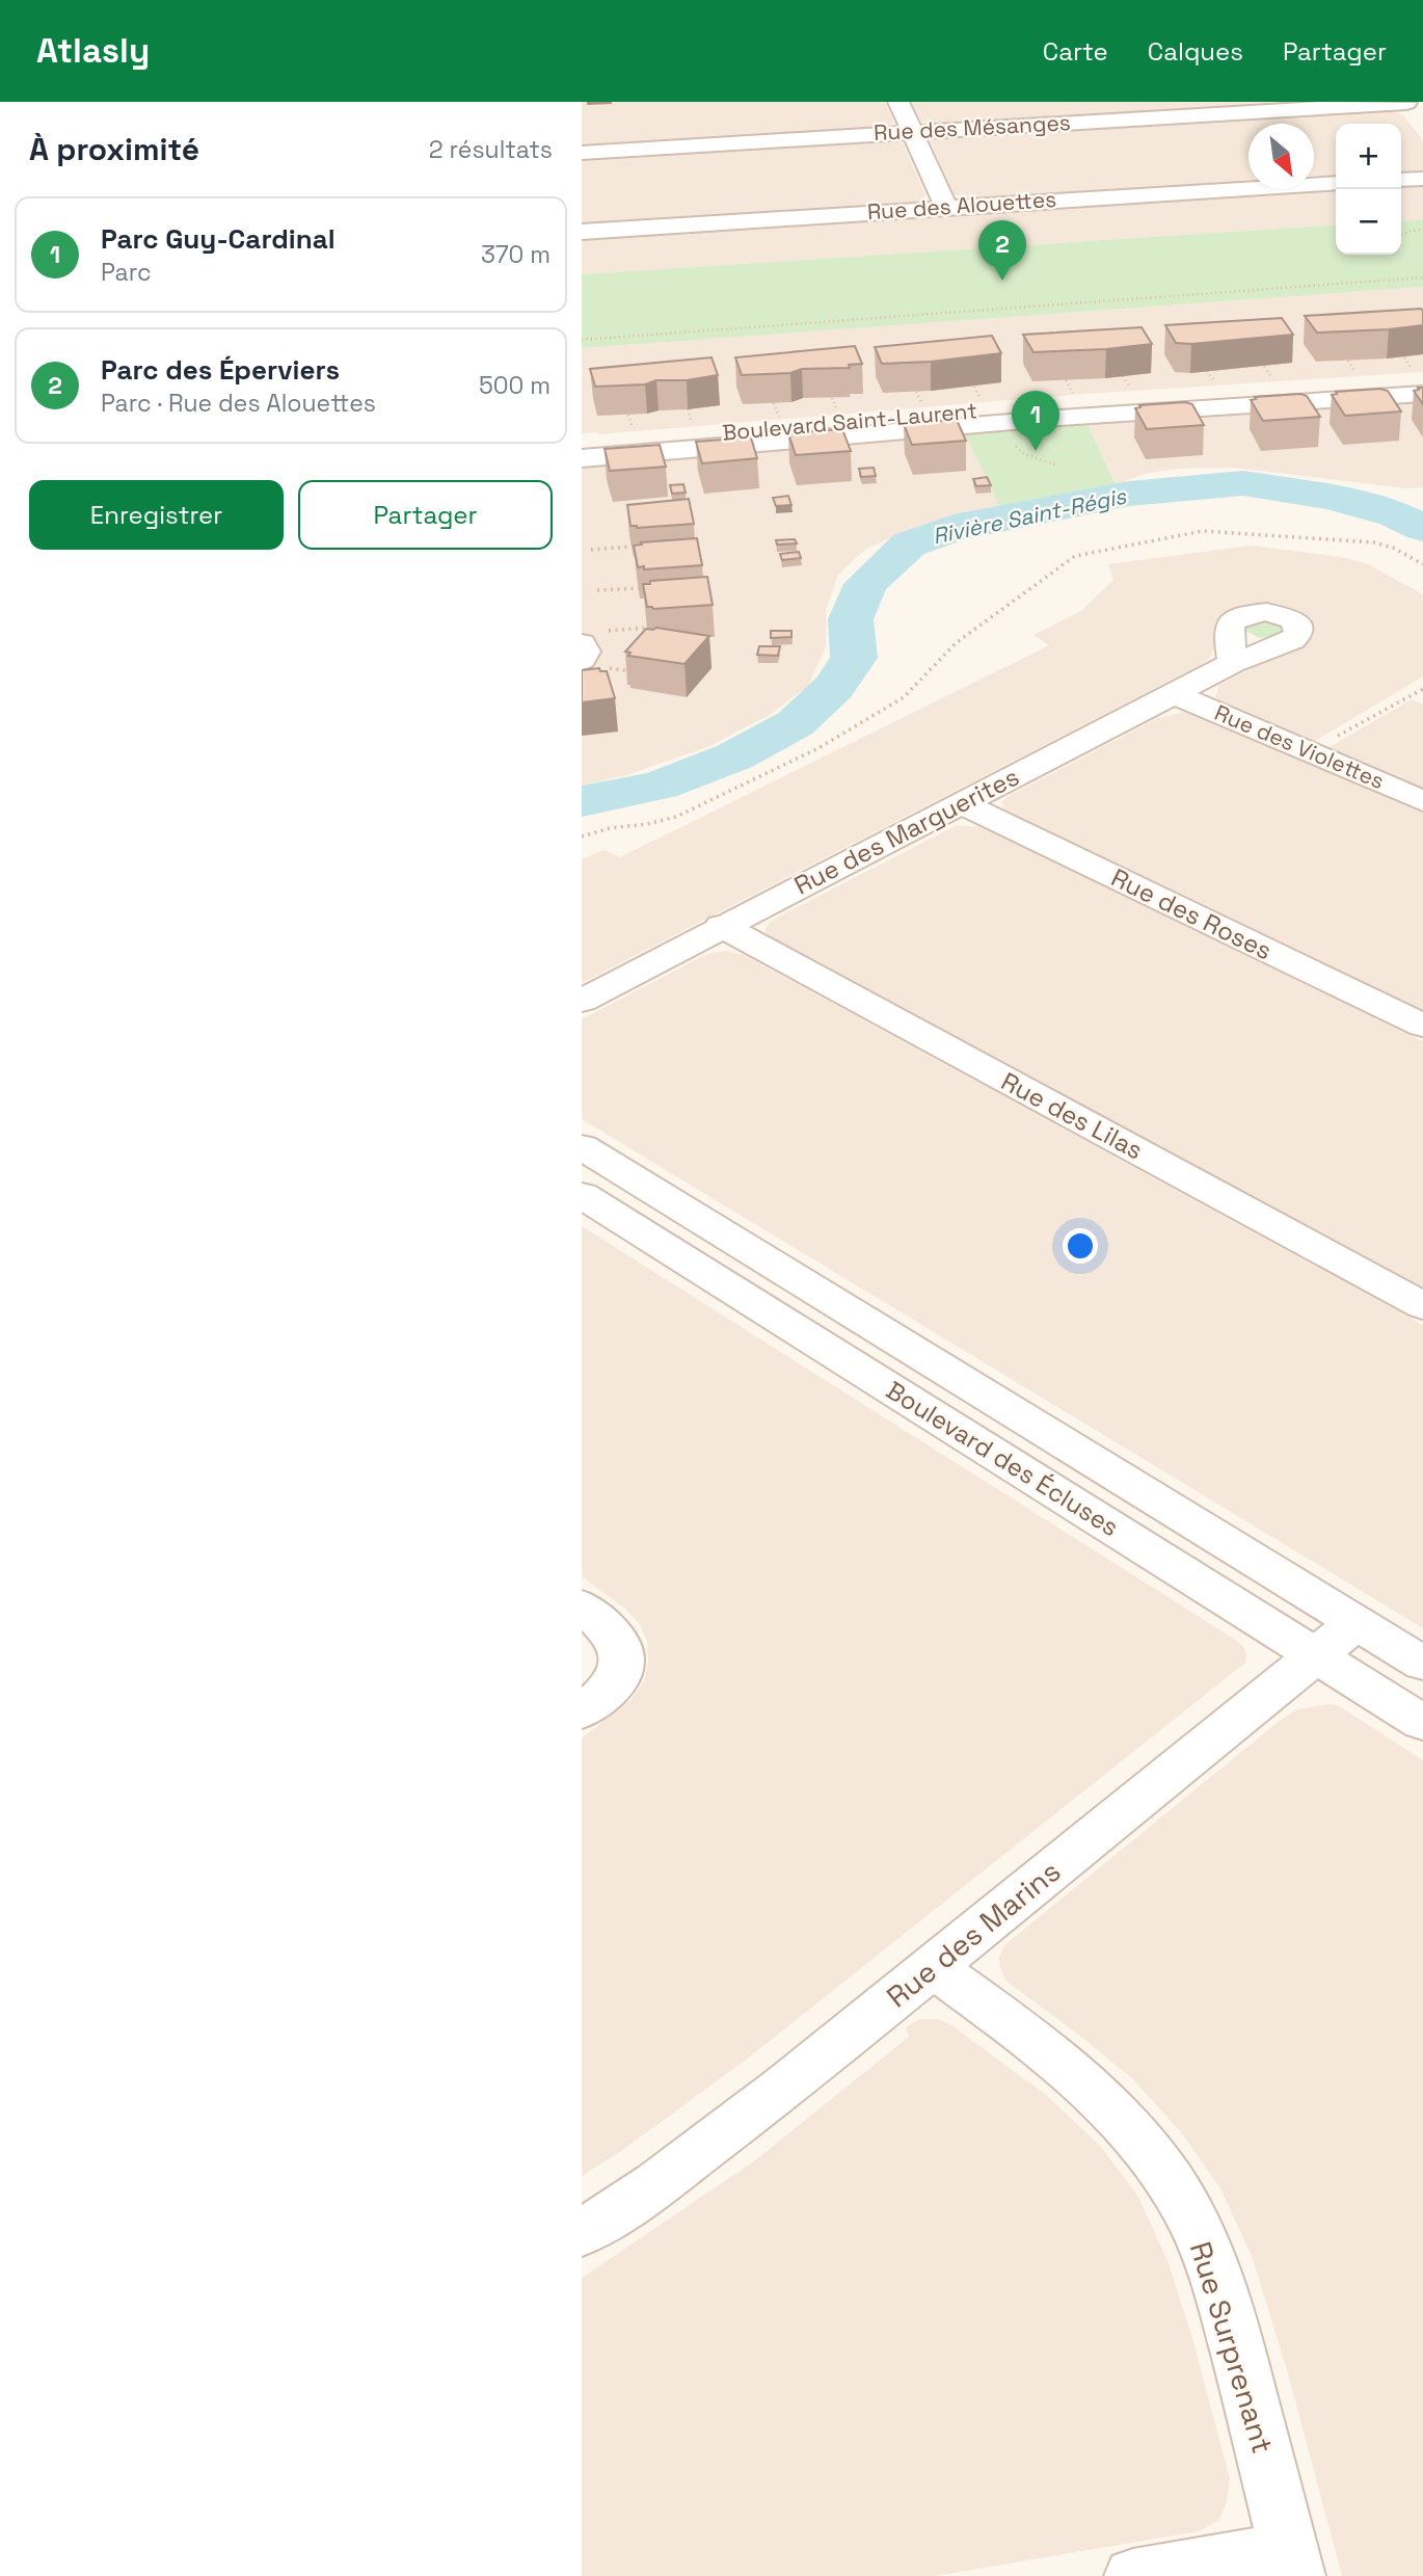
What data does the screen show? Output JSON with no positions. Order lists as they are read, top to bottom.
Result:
{
  "streets": {
    "street": [
      "Rue des Mésanges",
      "Rue des Alouettes",
      "Boulevard Saint-Laurent",
      "Rue des Violettes",
      "Rue des Marguerites",
      "Rue des Roses",
      "Rue des Lilas",
      "Boulevard des Écluses",
      "Rue des Marins",
      "Rue Surprenant"
    ]
  },
  "crossings": [
    ["Rue des Violettes", "Rue des Marguerites"],
    ["Rue des Marguerites", "Rue des Roses"],
    ["Rue des Marguerites", "Rue des Lilas"],
    ["Boulevard des Écluses", "Rue des Marins"],
    ["Rue des Marins", "Rue Surprenant"]
  ],
  "water": ["Rivière Saint-Régis"],
  "north": "bottom right",
  "page": {
    "header": "Atlasly",
    "nav": ["Carte", "Calques", "Partager"],
    "heading": ["À proximité", "2 résultats"],
    "map_buttons": ["+", "−"],
    "list": [
      {
        "mark": "1",
        "name": "Parc Guy-Cardinal",
        "note": "Parc",
        "value": "370 m"
      },
      {
        "mark": "2",
        "name": "Parc des Éperviers",
        "note": "Parc · Rue des Alouettes",
        "value": "500 m"
      }
    ],
    "pins": ["2", "1"],
    "buttons": ["Enregistrer", "Partager"]
  }
}
